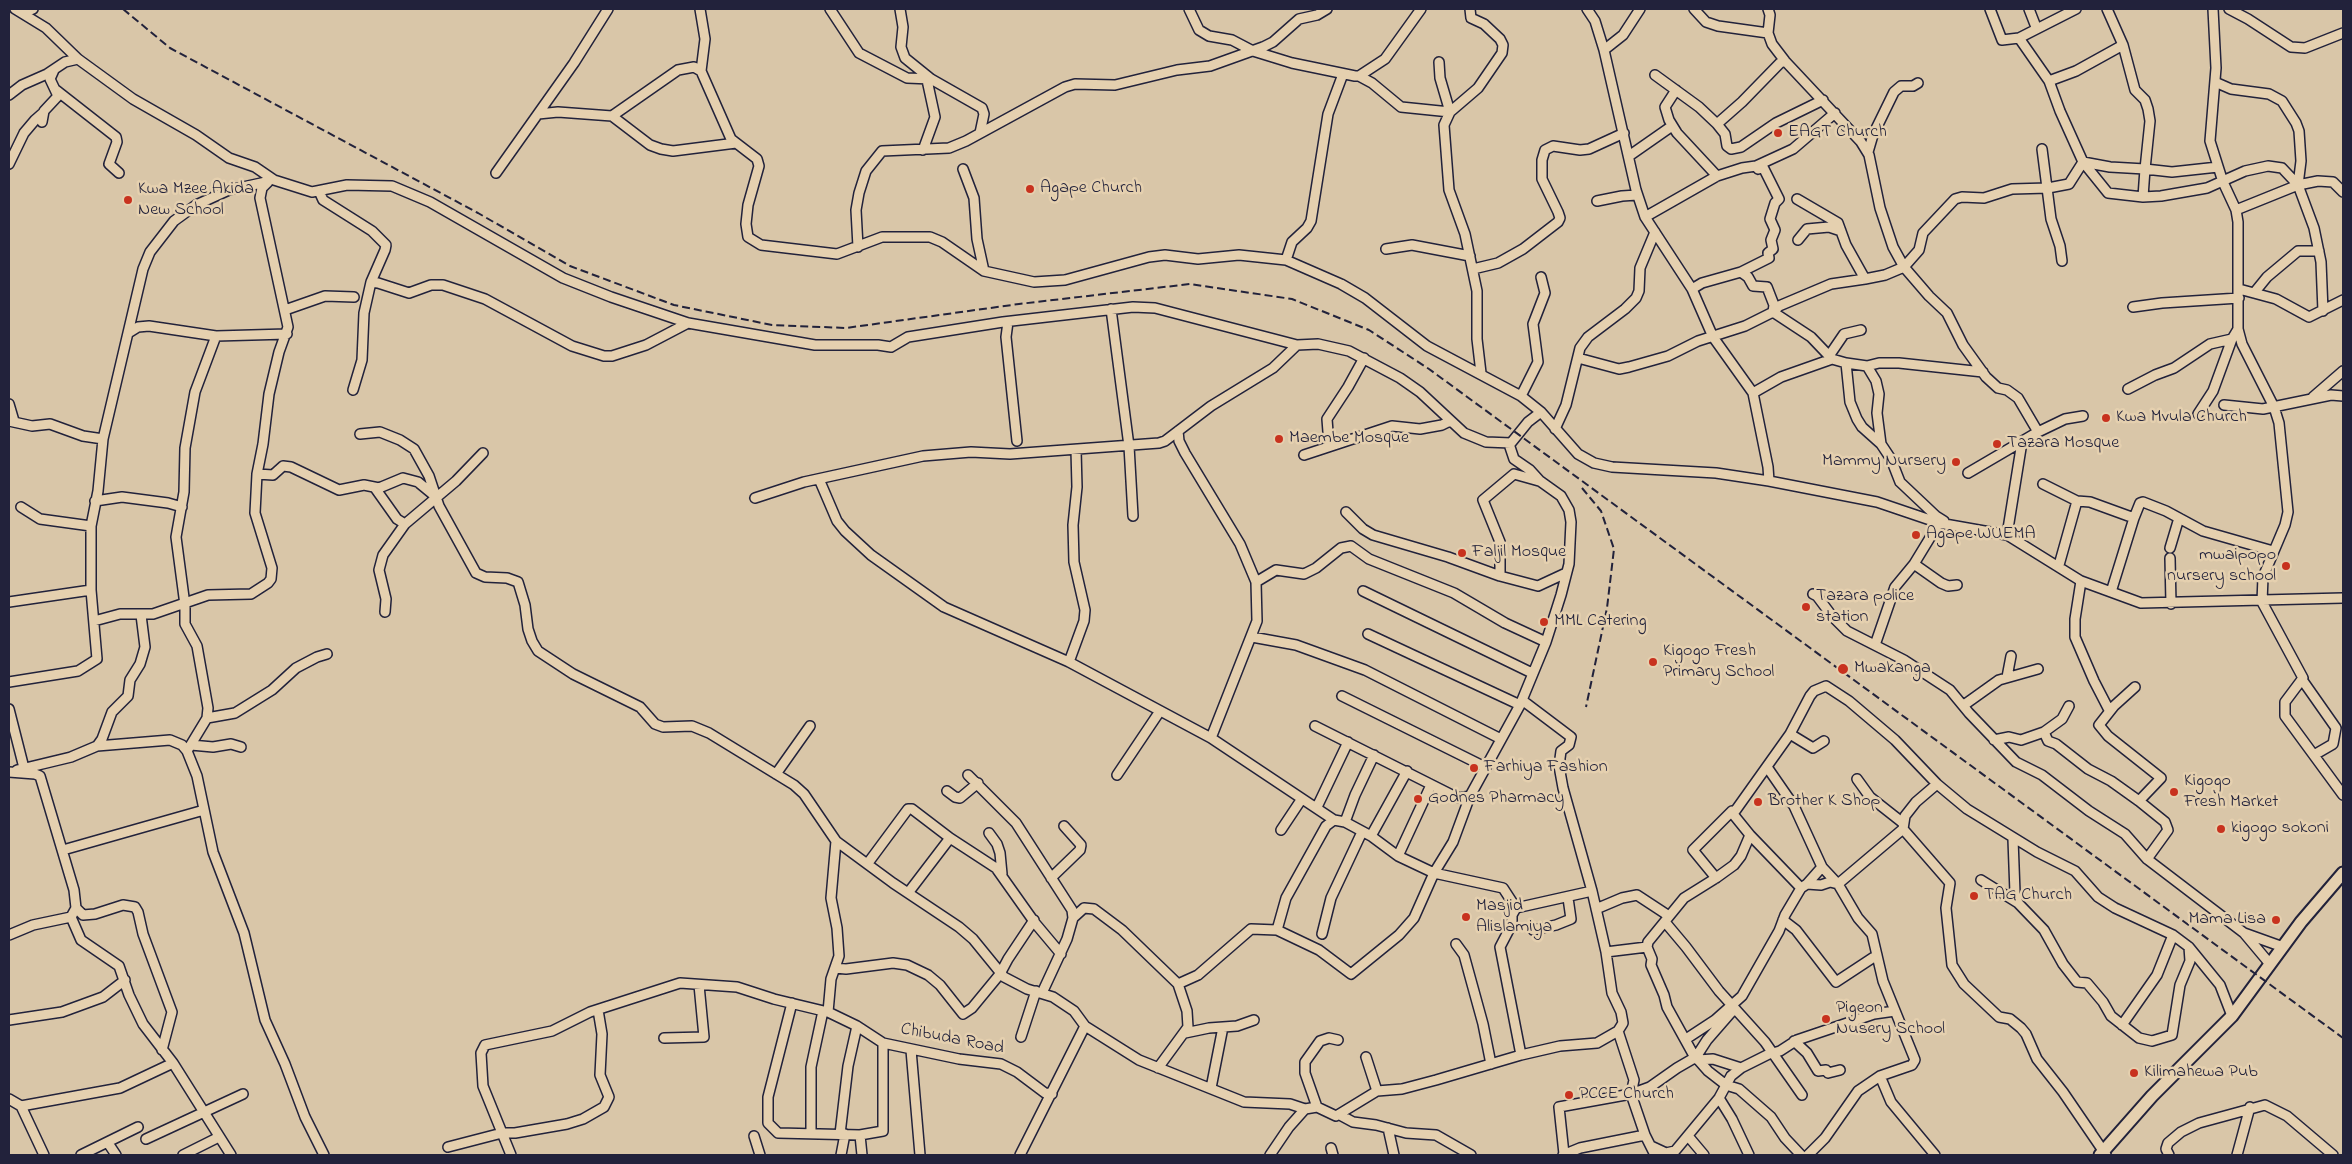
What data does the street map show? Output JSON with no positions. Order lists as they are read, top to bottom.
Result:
{
  "streets": {
    "street": ["Chibuda Road"]
  },
  "places": [
    "EAGT Church",
    "Agape Church",
    "Kwa Mzee Akida New School",
    "Kwa Mvula Church",
    "Maembe Mosque",
    "Tazara Mosque",
    "Mammy Nursery",
    "Agape WUEMA",
    "Faljil Mosque",
    "mwaipopo nursery school",
    "Tazara police station",
    "MML Catering",
    "Kigogo Fresh Primary School",
    "Mwakanga",
    "Farhiya Fashion",
    "Kigogo Fresh Market",
    "Godnes Pharmacy",
    "Brother K Shop",
    "kigogo sokoni",
    "TAG Church",
    "Masjid Alislamiya",
    "Mama Lisa",
    "Pigeon Nusery School",
    "Kilimahewa Pub",
    "PCCE Church"
  ]
}
